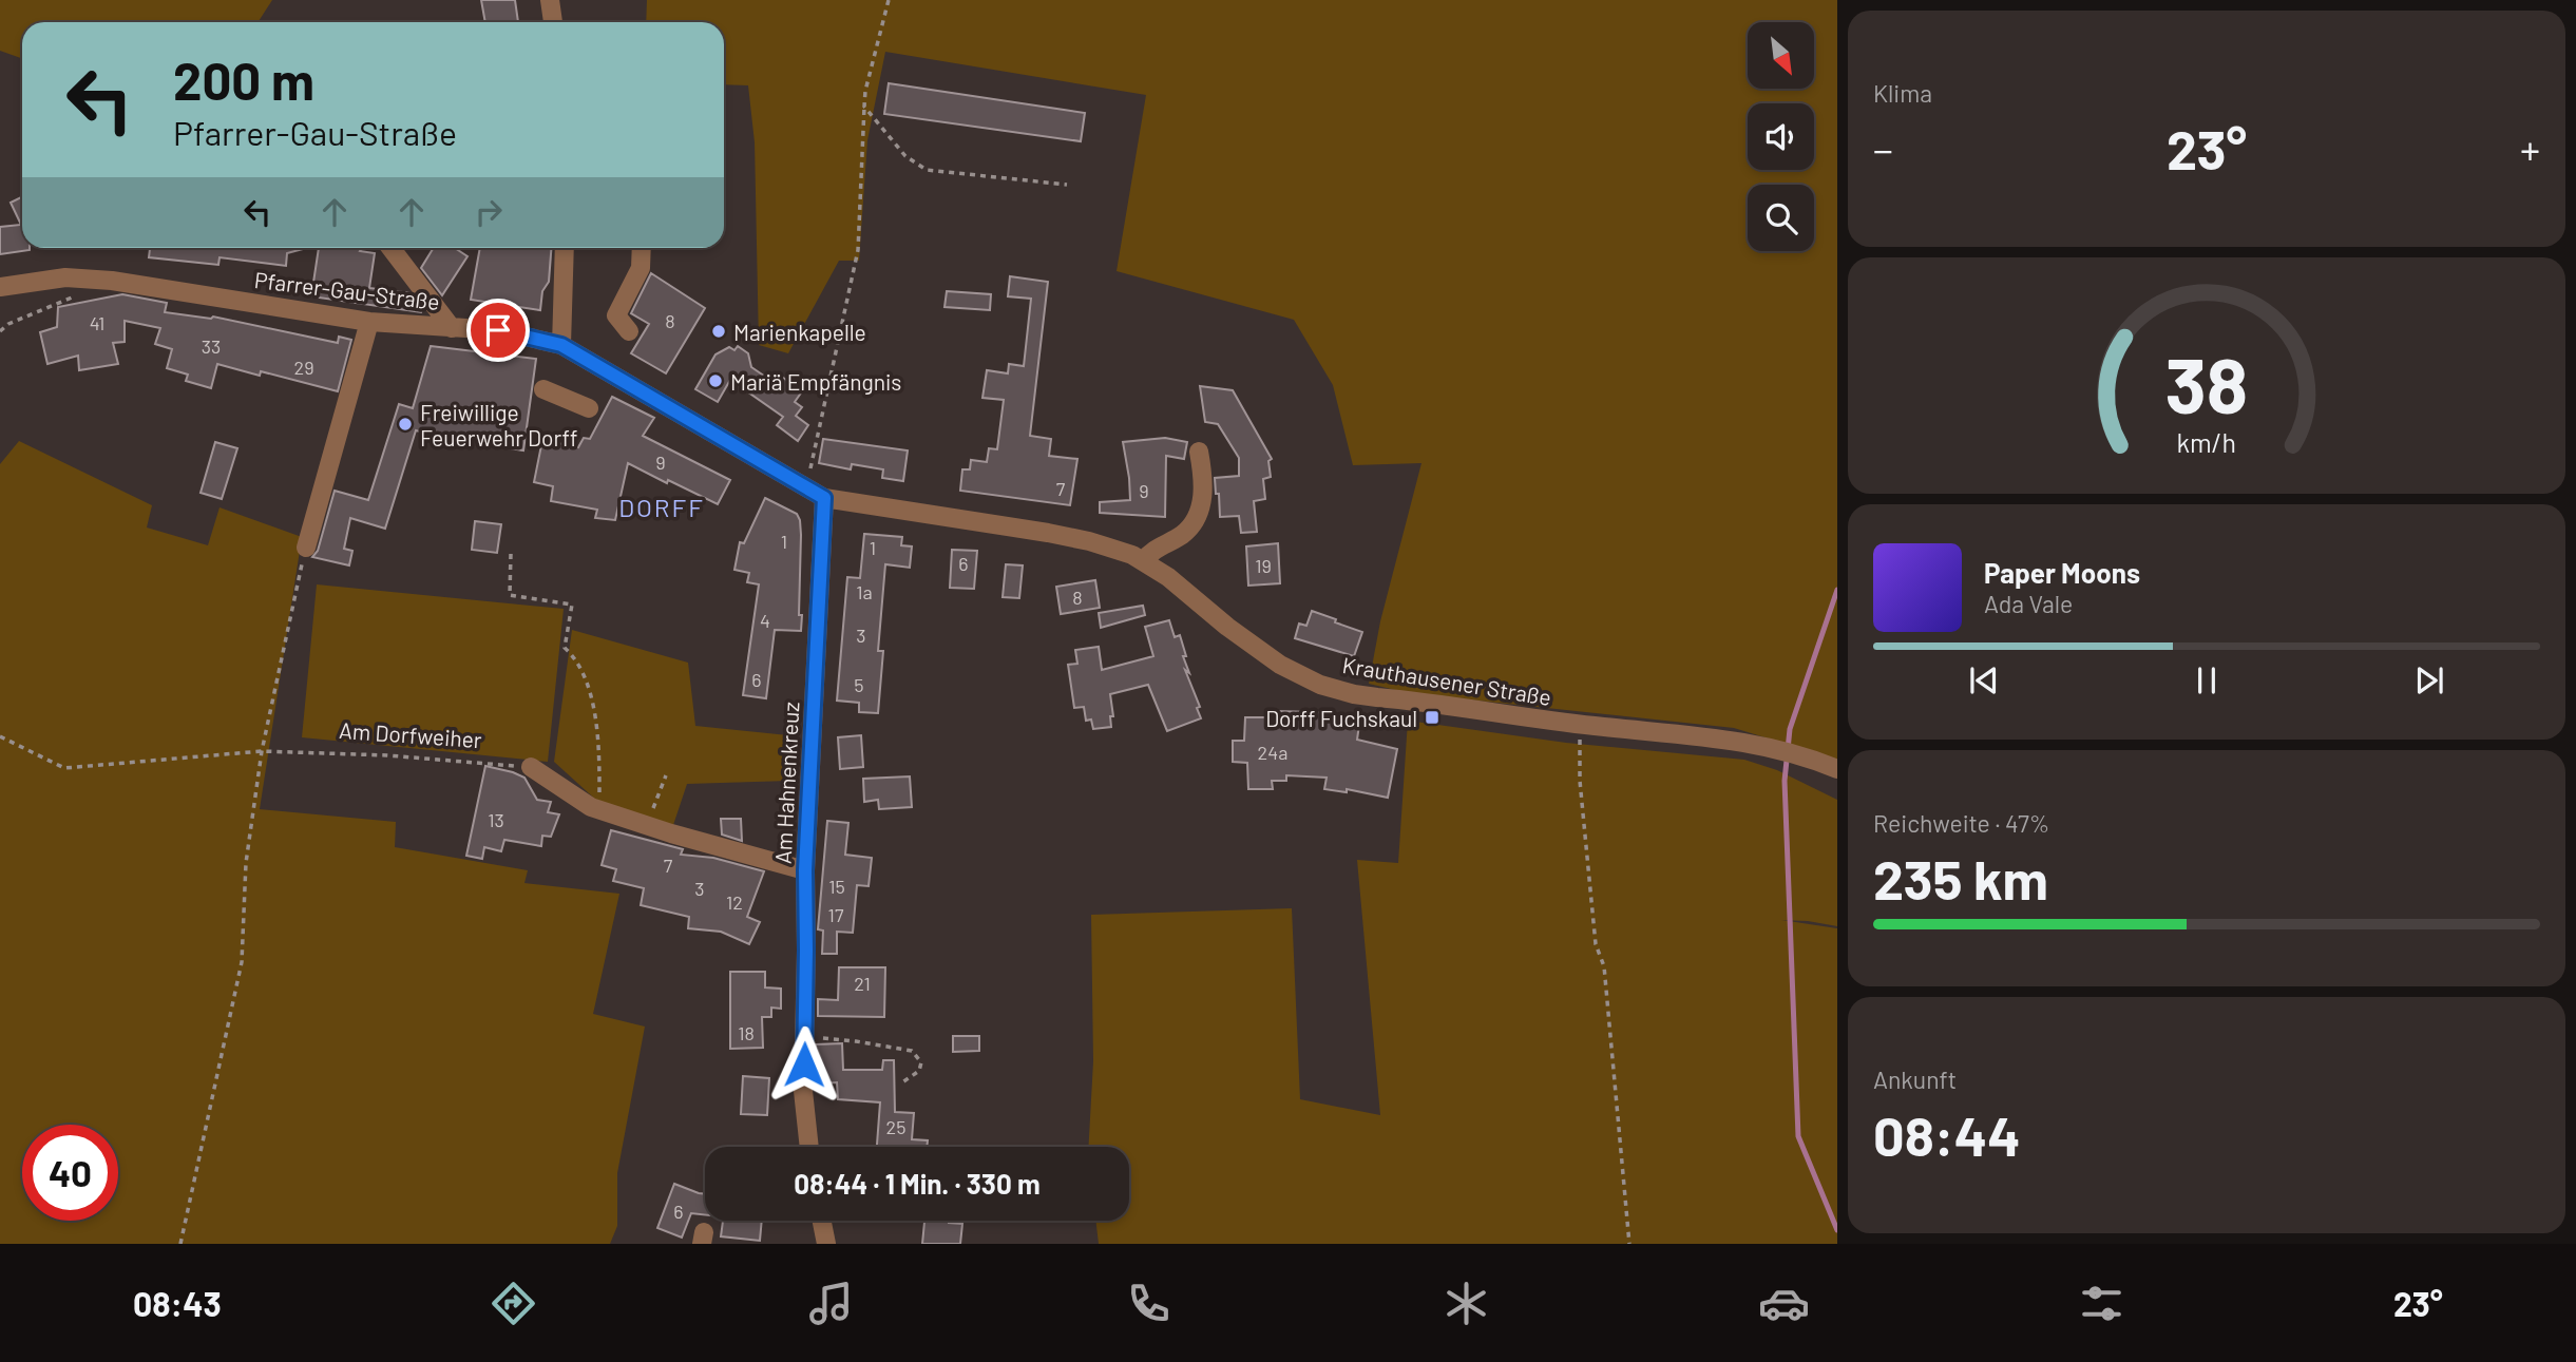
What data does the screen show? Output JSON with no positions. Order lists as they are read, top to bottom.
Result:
{
  "streets": {
    "street": ["Pfarrer-Gau-Straße", "Krauthausener Straße", "Am Hahnenkreuz"],
    "path": ["Am Dorfweiher"]
  },
  "crossings": [
    ["Pfarrer-Gau-Straße", "Krauthausener Straße"],
    ["Pfarrer-Gau-Straße", "Am Hahnenkreuz"],
    ["Krauthausener Straße", "Am Hahnenkreuz"]
  ],
  "districts": ["DORFF"],
  "places": {
    "other": ["Marienkapelle", "Mariä Empfängnis", "Freiwillige Feuerwehr Dorff"],
    "transit": ["Dorff Fuchskaul"]
  },
  "house_numbers": [
    "8",
    "41",
    "33",
    "29",
    "9",
    "7",
    "9",
    "1",
    "1",
    "6",
    "19",
    "1a",
    "8",
    "4",
    "3",
    "6",
    "5",
    "24a",
    "13",
    "7",
    "15",
    "3",
    "12",
    "17",
    "21",
    "18",
    "25",
    "6"
  ],
  "north": "bottom right",
  "page": {
    "tile": [
      "Klima",
      ["Reichweite · 47%", "235 km"],
      ["Ankunft", "08:44"]
    ],
    "turn": ["200 m", "Pfarrer-Gau-Straße"],
    "heat": ["−", "23°", "+"],
    "song": ["Paper Moons", "Ada Vale"],
    "limit": "40",
    "trip": "08:44 · 1 Min. · 330 m",
    "tabs": ["08:43", "23°"],
    "gauge": ["38", "km/h"]
  }
}
